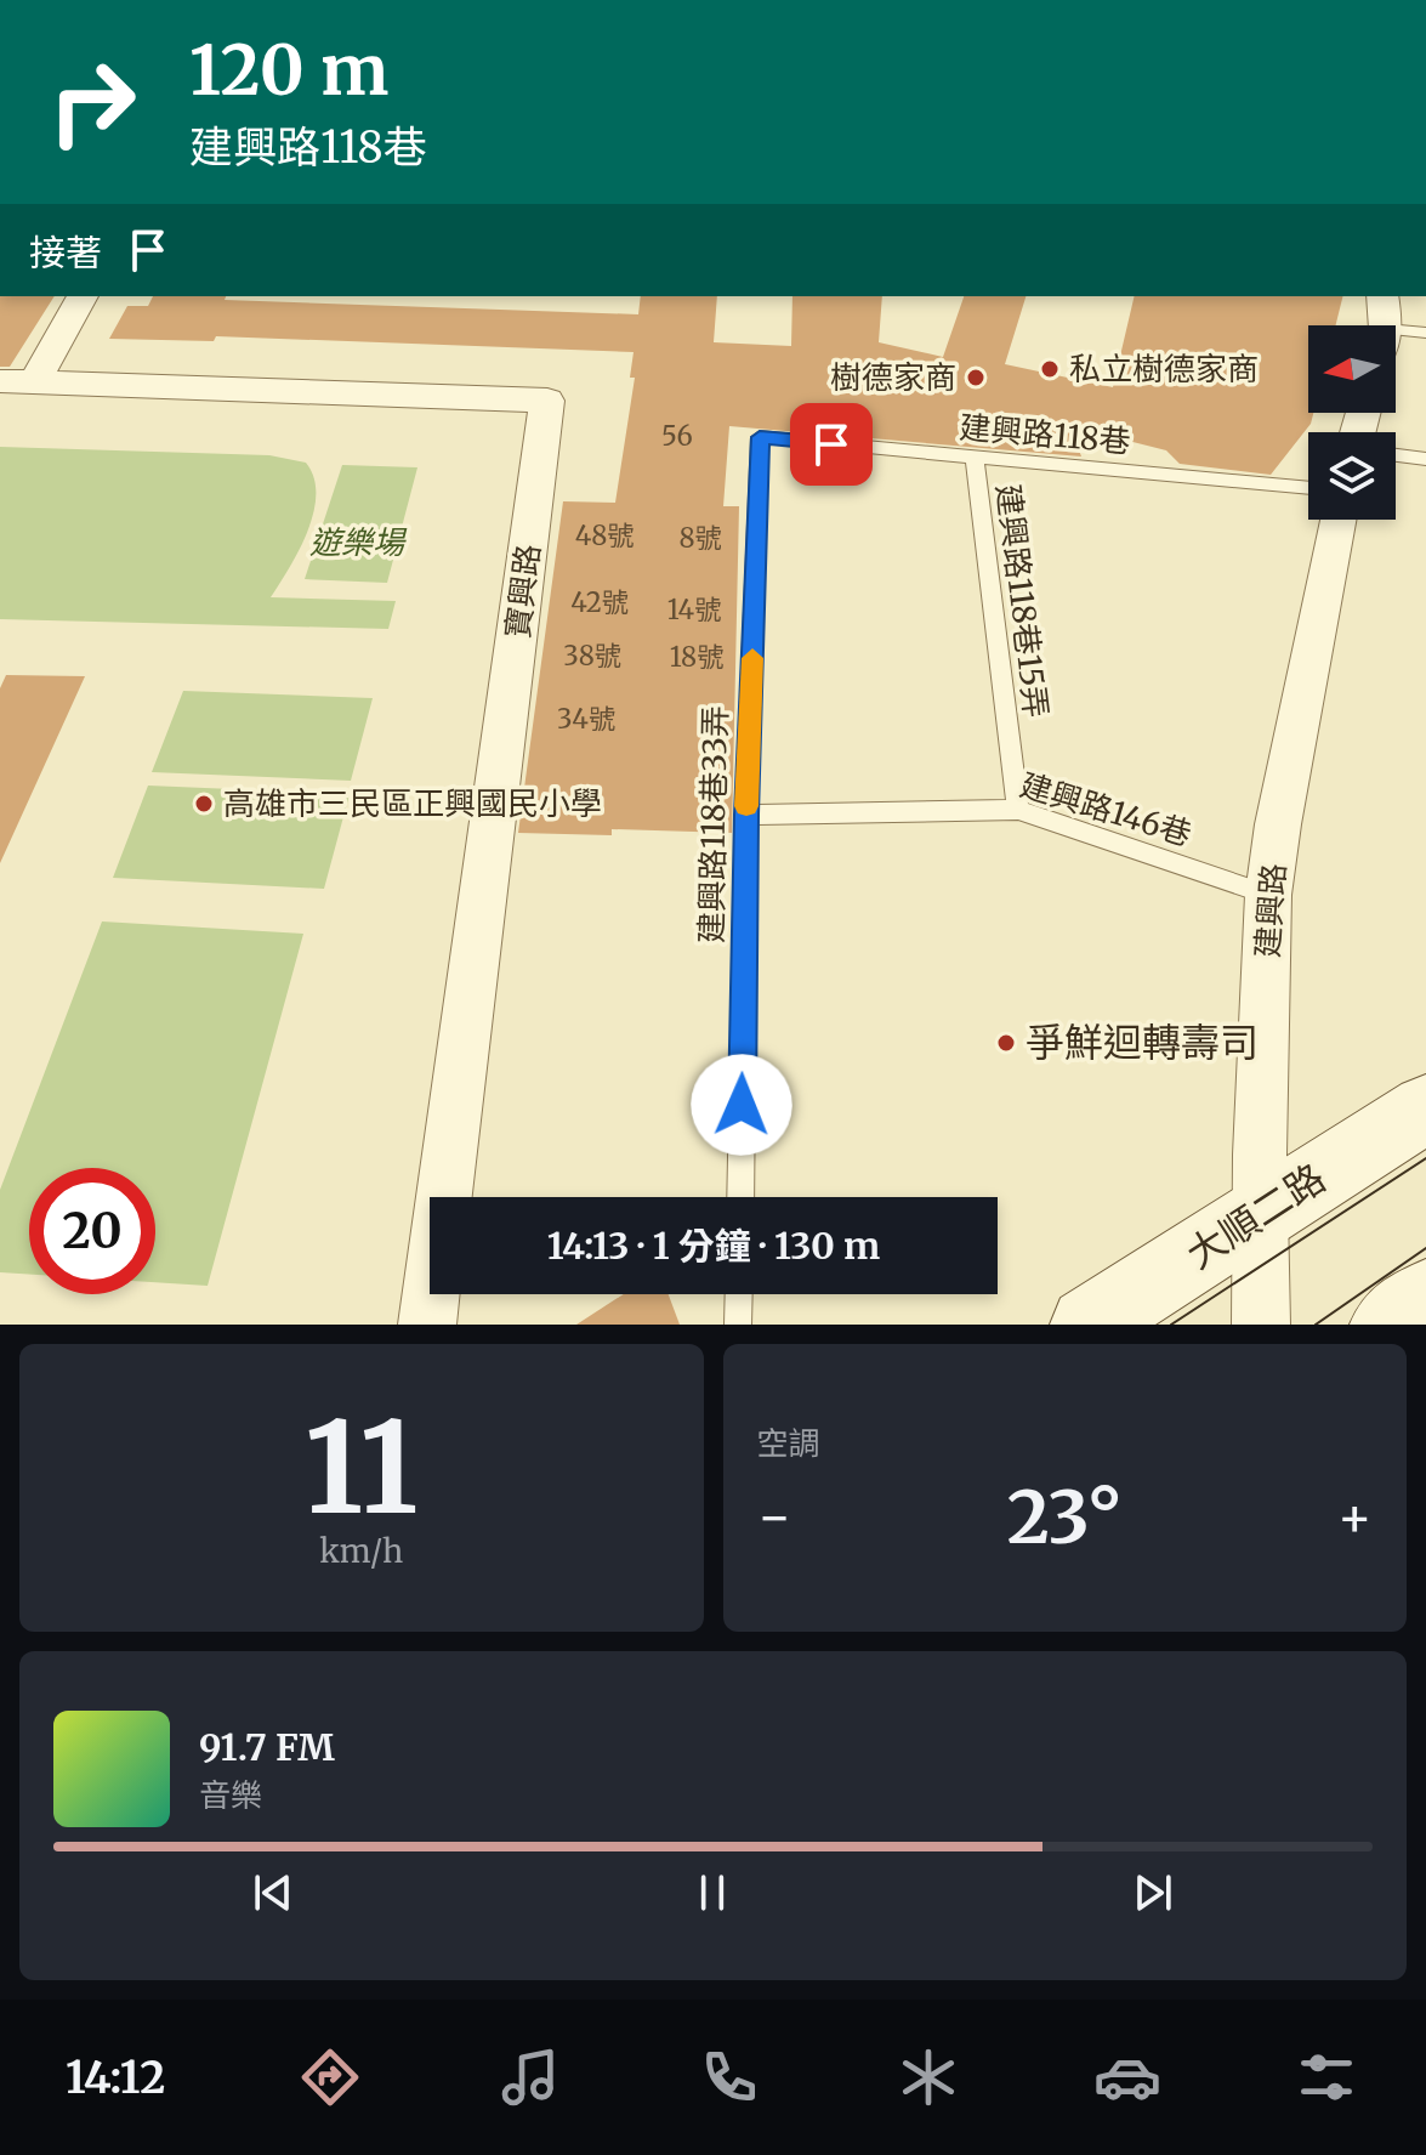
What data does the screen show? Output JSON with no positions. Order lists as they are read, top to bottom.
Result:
{
  "streets": {
    "street": ["寶興路", "建興路", "大順二路"],
    "lane": [
      "建興路118巷",
      "建興路118巷15弄",
      "建興路146巷",
      "建興路118巷33弄"
    ]
  },
  "crossings": [
    ["建興路118巷", "建興路118巷15弄"],
    ["建興路118巷", "建興路118巷33弄"],
    ["建興路118巷15弄", "建興路146巷"],
    ["建興路146巷", "建興路118巷33弄"],
    ["建興路146巷", "建興路"],
    ["建興路", "大順二路"]
  ],
  "parks": ["遊樂場"],
  "places": [
    "私立樹德家商",
    "樹德家商",
    "高雄市三民區正興國民小學",
    "爭鮮迴轉壽司"
  ],
  "house_numbers": [
    "56",
    "48號",
    "8號",
    "42號",
    "14號",
    "38號",
    "18號",
    "34號"
  ],
  "north": "left",
  "page": {
    "turn": ["120 m", "建興路118巷"],
    "then": "接著",
    "limit": "20",
    "trip": "14:13 · 1 分鐘 · 130 m",
    "tile": [
      ["11", "km/h"],
      "空調"
    ],
    "heat": ["−", "23°", "+"],
    "song": ["91.7 FM", "音樂"],
    "tabs": "14:12"
  }
}
